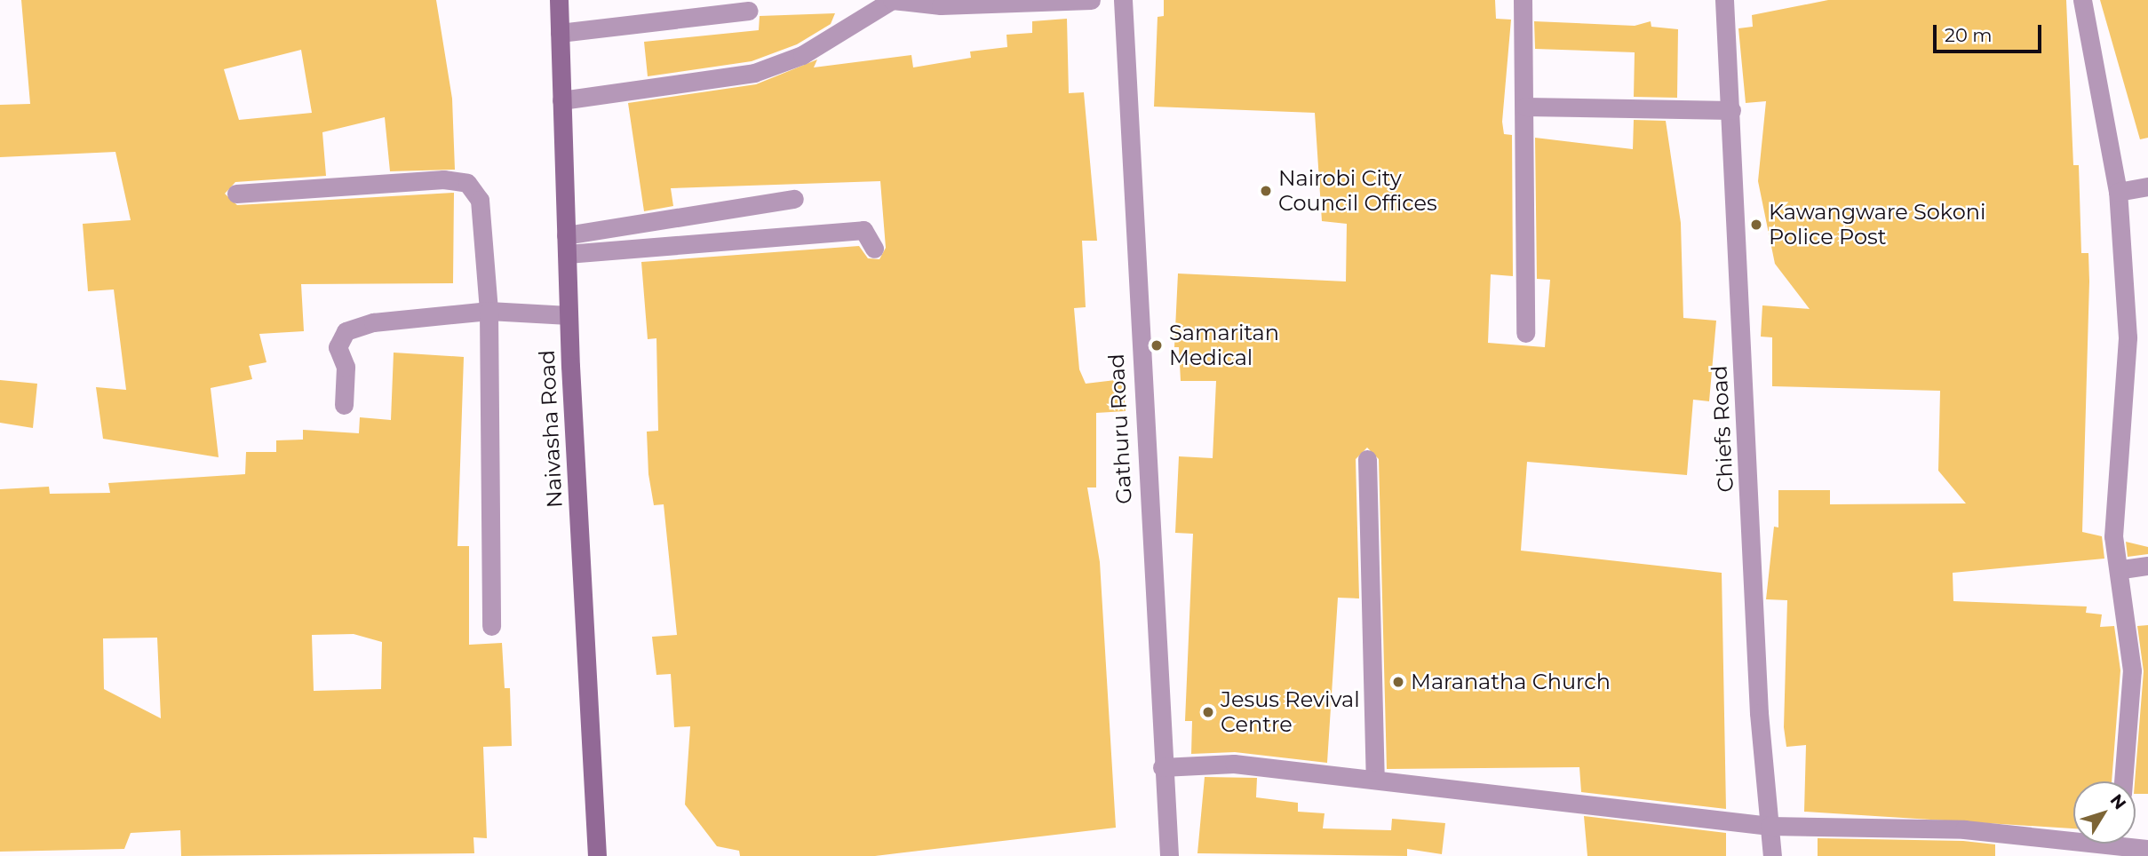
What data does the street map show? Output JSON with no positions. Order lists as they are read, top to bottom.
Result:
{
  "streets": {
    "main road": ["Naivasha Road"],
    "street": ["Gathuru Road", "Chiefs Road"]
  },
  "places": [
    "Nairobi City Council Offices",
    "Kawangware Sokoni Police Post",
    "Samaritan Medical",
    "Maranatha Church",
    "Jesus Revival Centre"
  ],
  "scale_bar": "20 m",
  "north": "top right"
}
